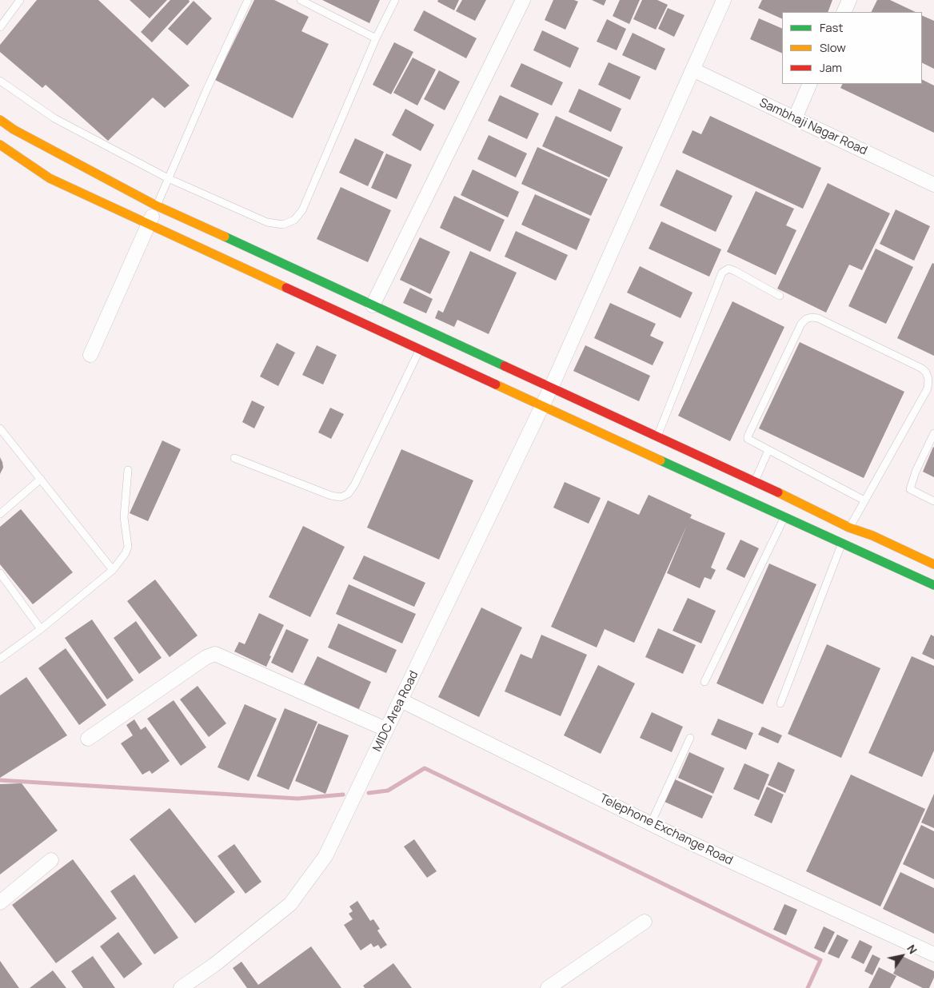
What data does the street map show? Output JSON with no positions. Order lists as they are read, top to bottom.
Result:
{
  "streets": {
    "street": ["Sambhaji Nagar Road", "MIDC Area Road", "Telephone Exchange Road"]
  },
  "crossings": [
    ["Sambhaji Nagar Road", "MIDC Area Road"],
    ["MIDC Area Road", "Telephone Exchange Road"]
  ],
  "legend": ["Fast", "Slow", "Jam"],
  "north": "top right"
}
